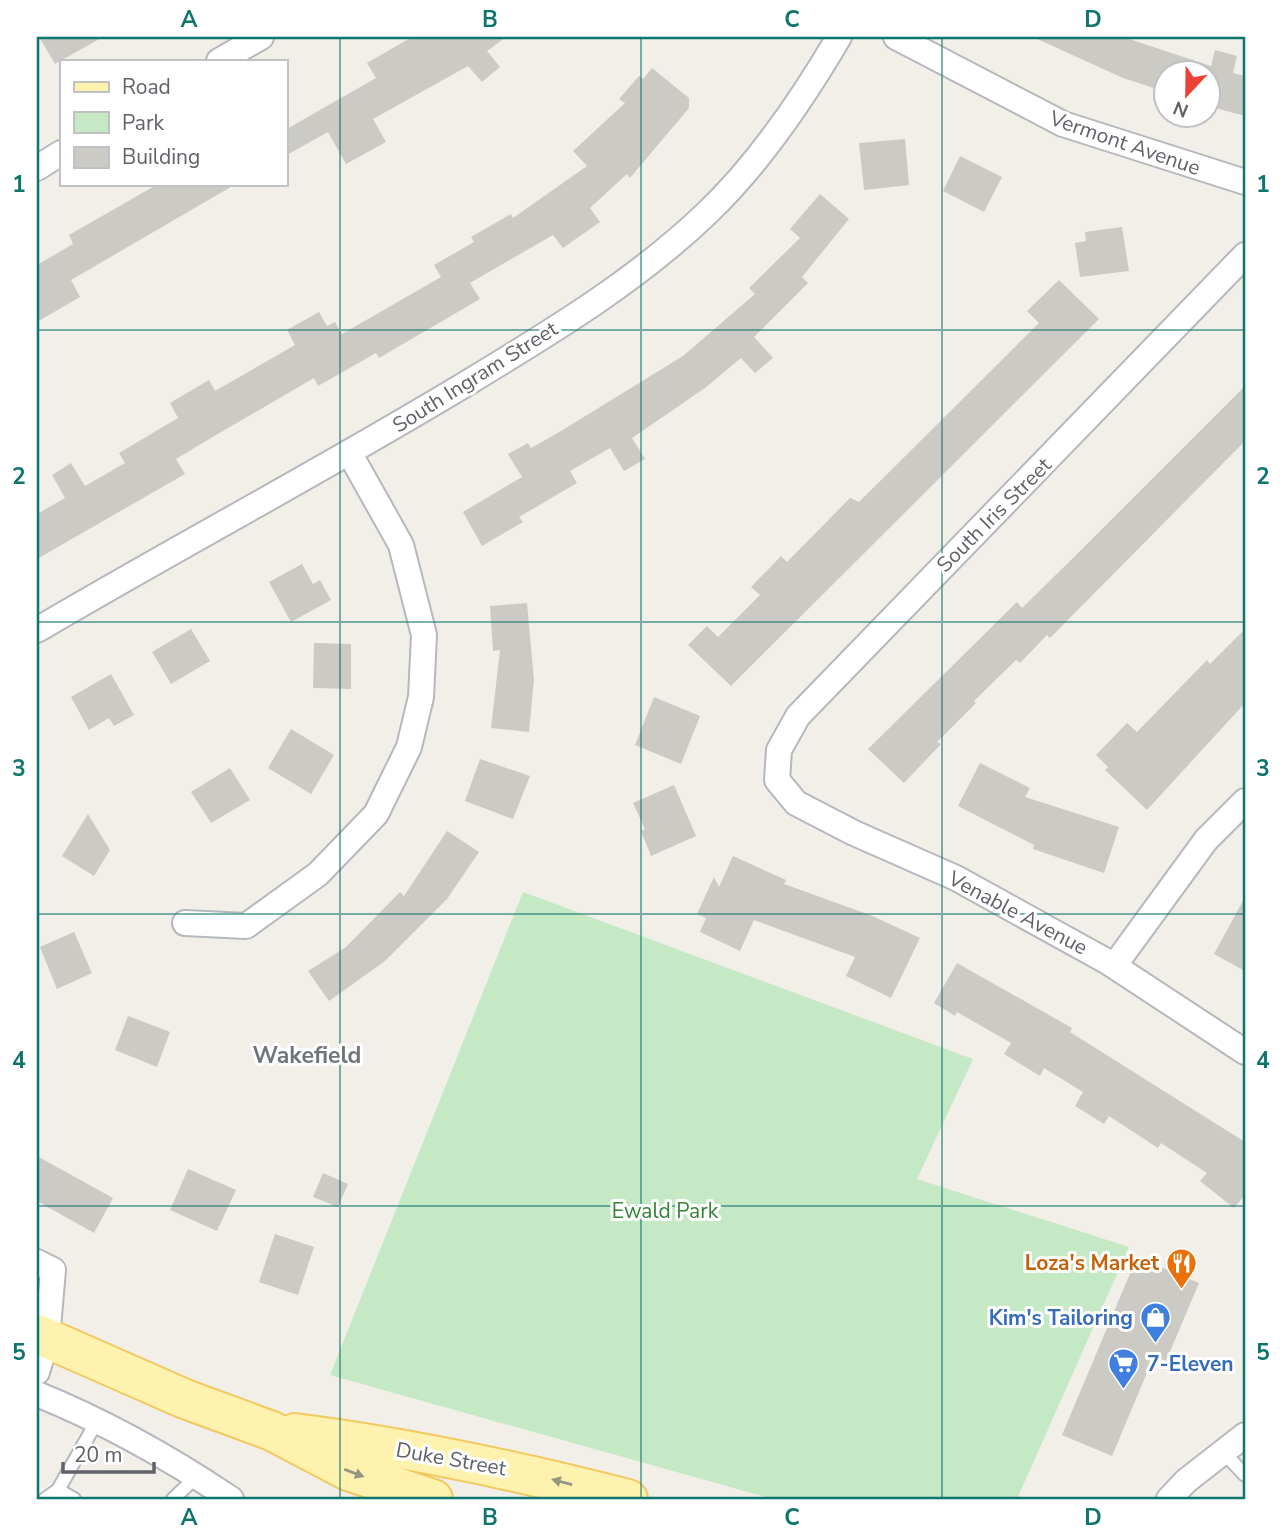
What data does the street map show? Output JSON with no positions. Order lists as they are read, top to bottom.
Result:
{
  "streets": {
    "main road": ["Duke Street"],
    "street": [
      "Vermont Avenue",
      "South Ingram Street",
      "South Iris Street",
      "Venable Avenue"
    ]
  },
  "crossings": [
    ["South Iris Street", "Venable Avenue"]
  ],
  "districts": ["Wakefield"],
  "parks": ["Ewald Park"],
  "places": {
    "restaurant": ["Loza's Market"],
    "shop": ["Kim's Tailoring"],
    "supermarket": ["7-Eleven"]
  },
  "legend": ["Road", "Park", "Building"],
  "scale_bar": "20 m",
  "north": "bottom",
  "grid": {
    "columns": [
      "A",
      "B",
      "C",
      "D"
    ],
    "rows": [
      "1",
      "2",
      "3",
      "4",
      "5"
    ]
  }
}
